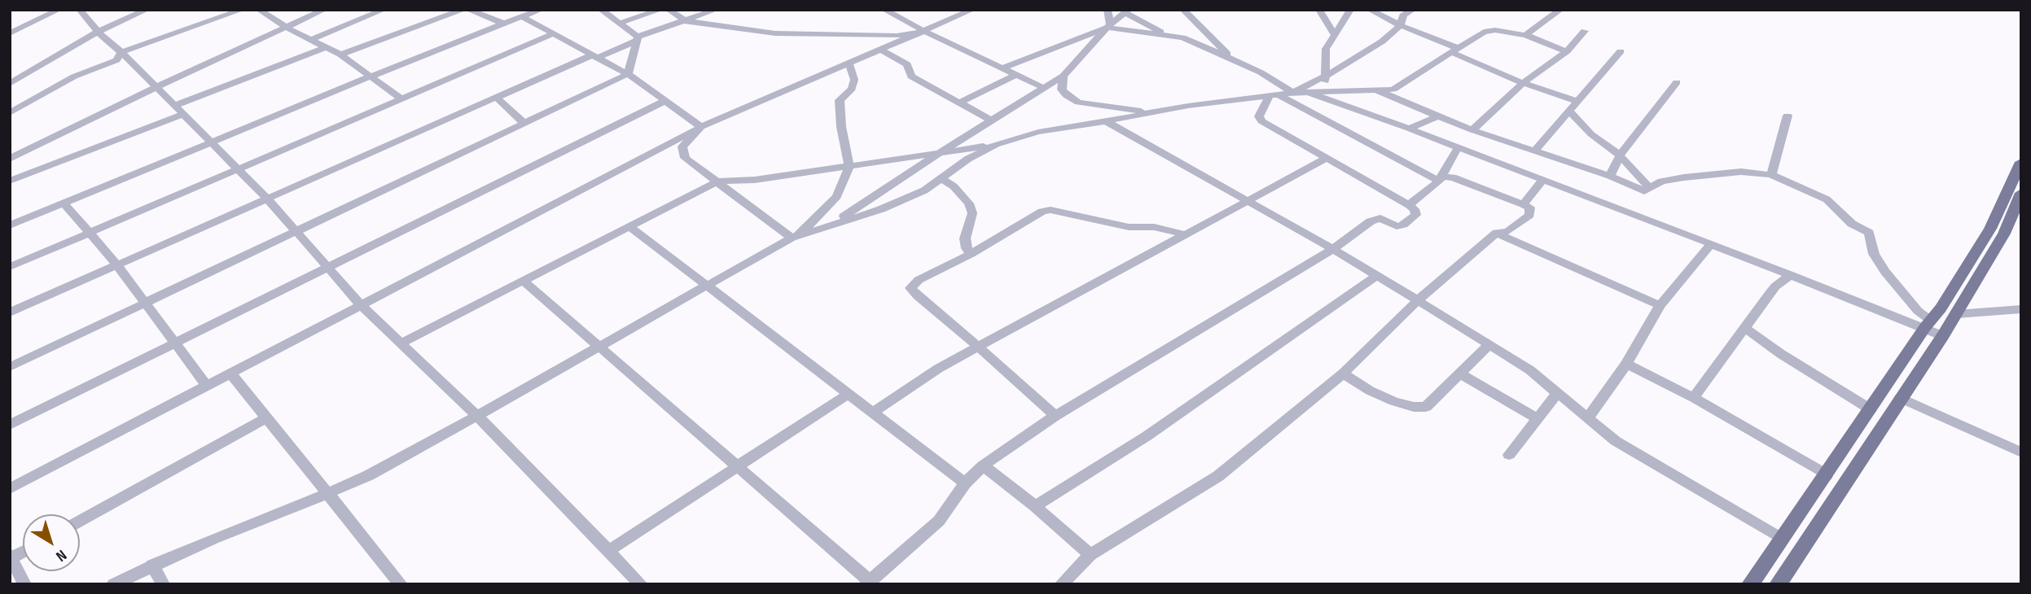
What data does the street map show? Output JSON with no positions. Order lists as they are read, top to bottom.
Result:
{
  "north": "bottom right"
}
